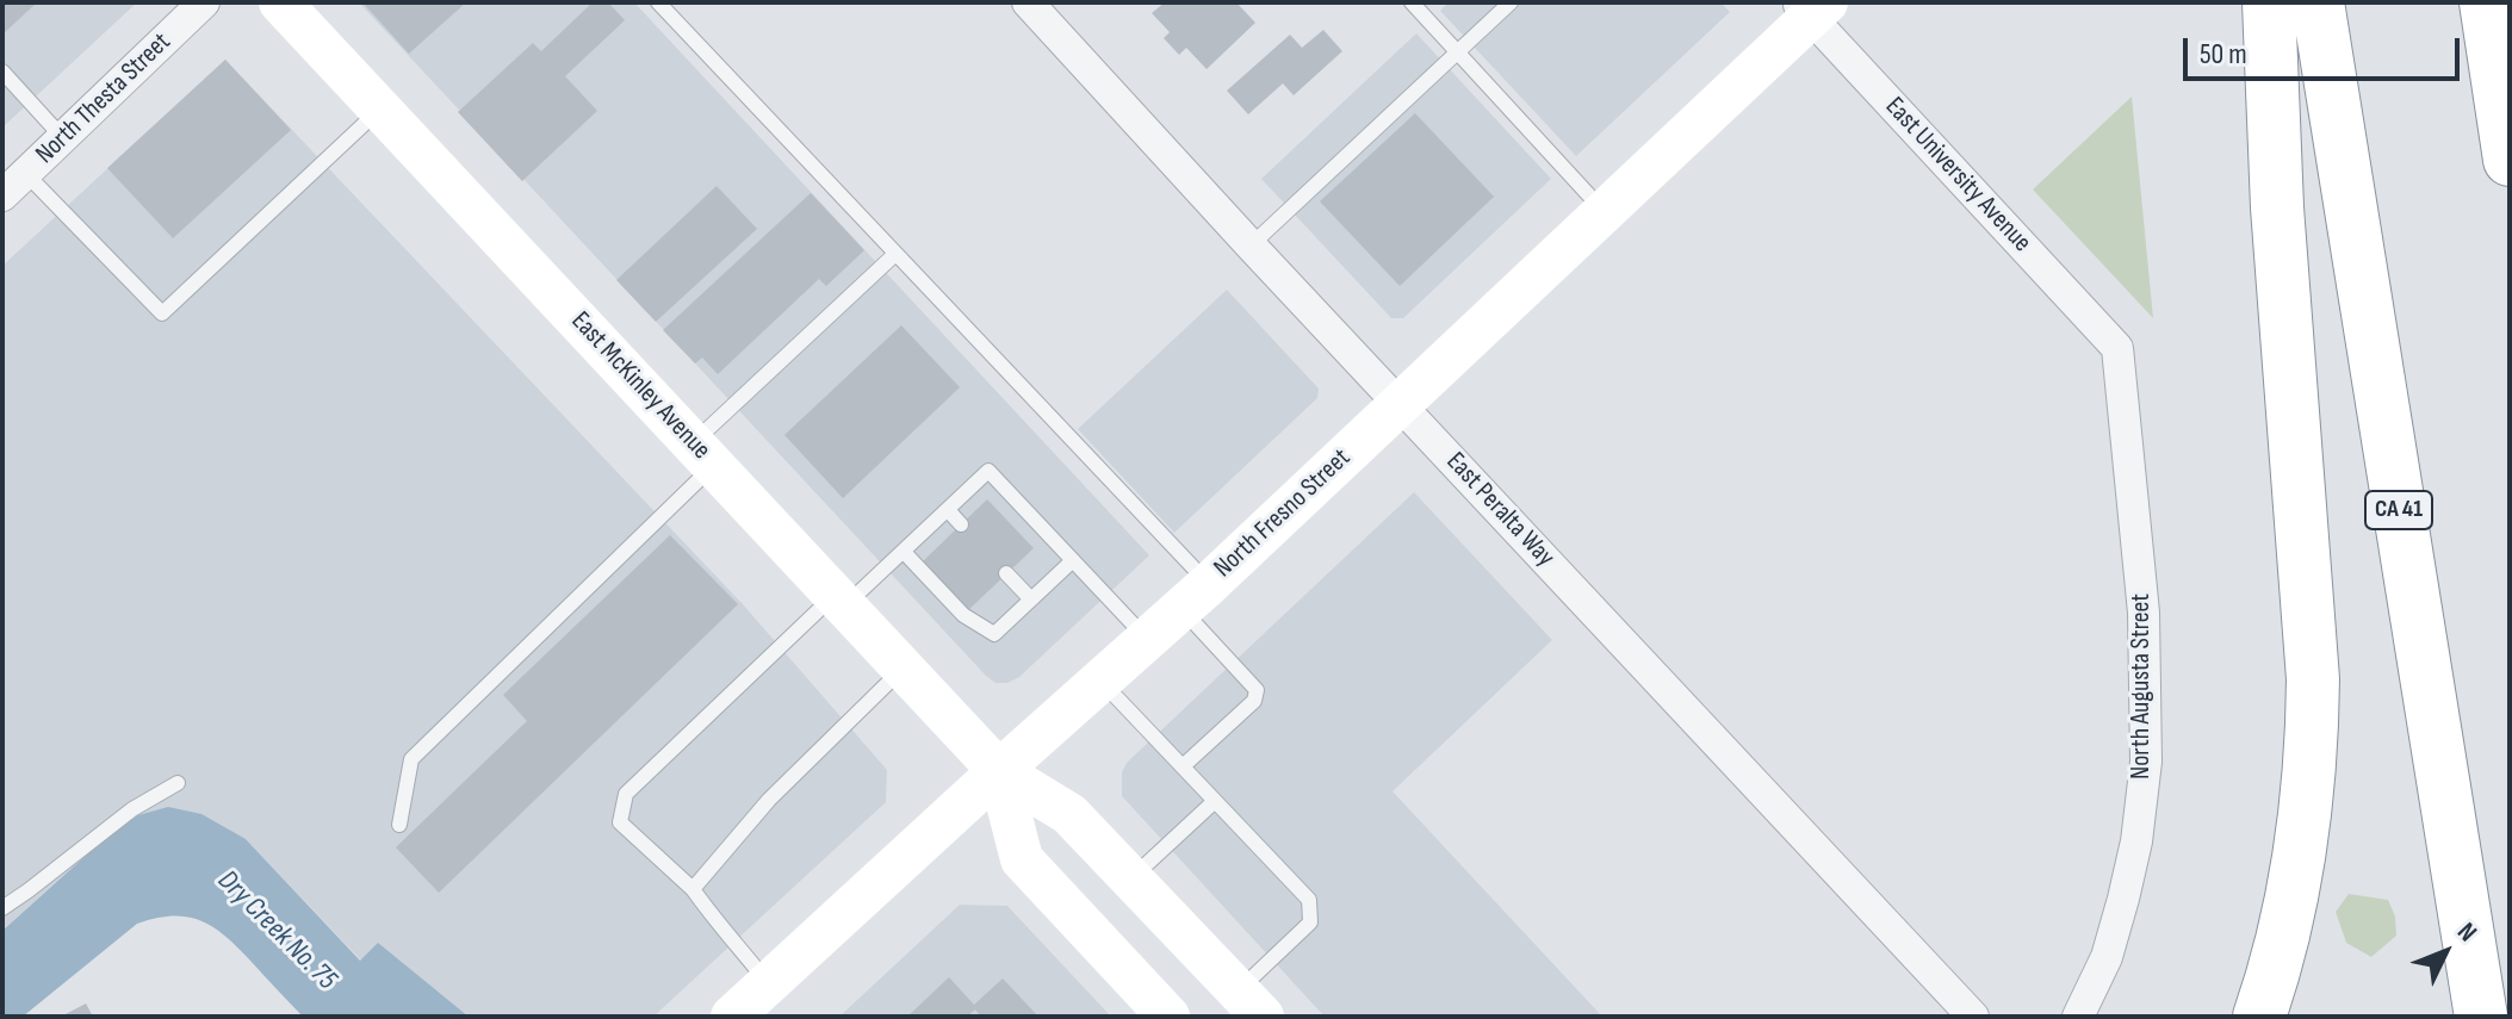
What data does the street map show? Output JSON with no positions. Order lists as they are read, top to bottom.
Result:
{
  "streets": {
    "highway": ["CA 41"],
    "main road": ["East McKinley Avenue", "North Fresno Street"],
    "street": [
      "North Thesta Street",
      "East University Avenue",
      "East Peralta Way",
      "North Augusta Street"
    ]
  },
  "crossings": [
    ["East University Avenue", "North Fresno Street"],
    ["East University Avenue", "North Augusta Street"],
    ["East McKinley Avenue", "North Fresno Street"],
    ["East Peralta Way", "North Fresno Street"]
  ],
  "water": ["Dry Creek No. 75"],
  "scale_bar": "50 m",
  "north": "top right"
}
